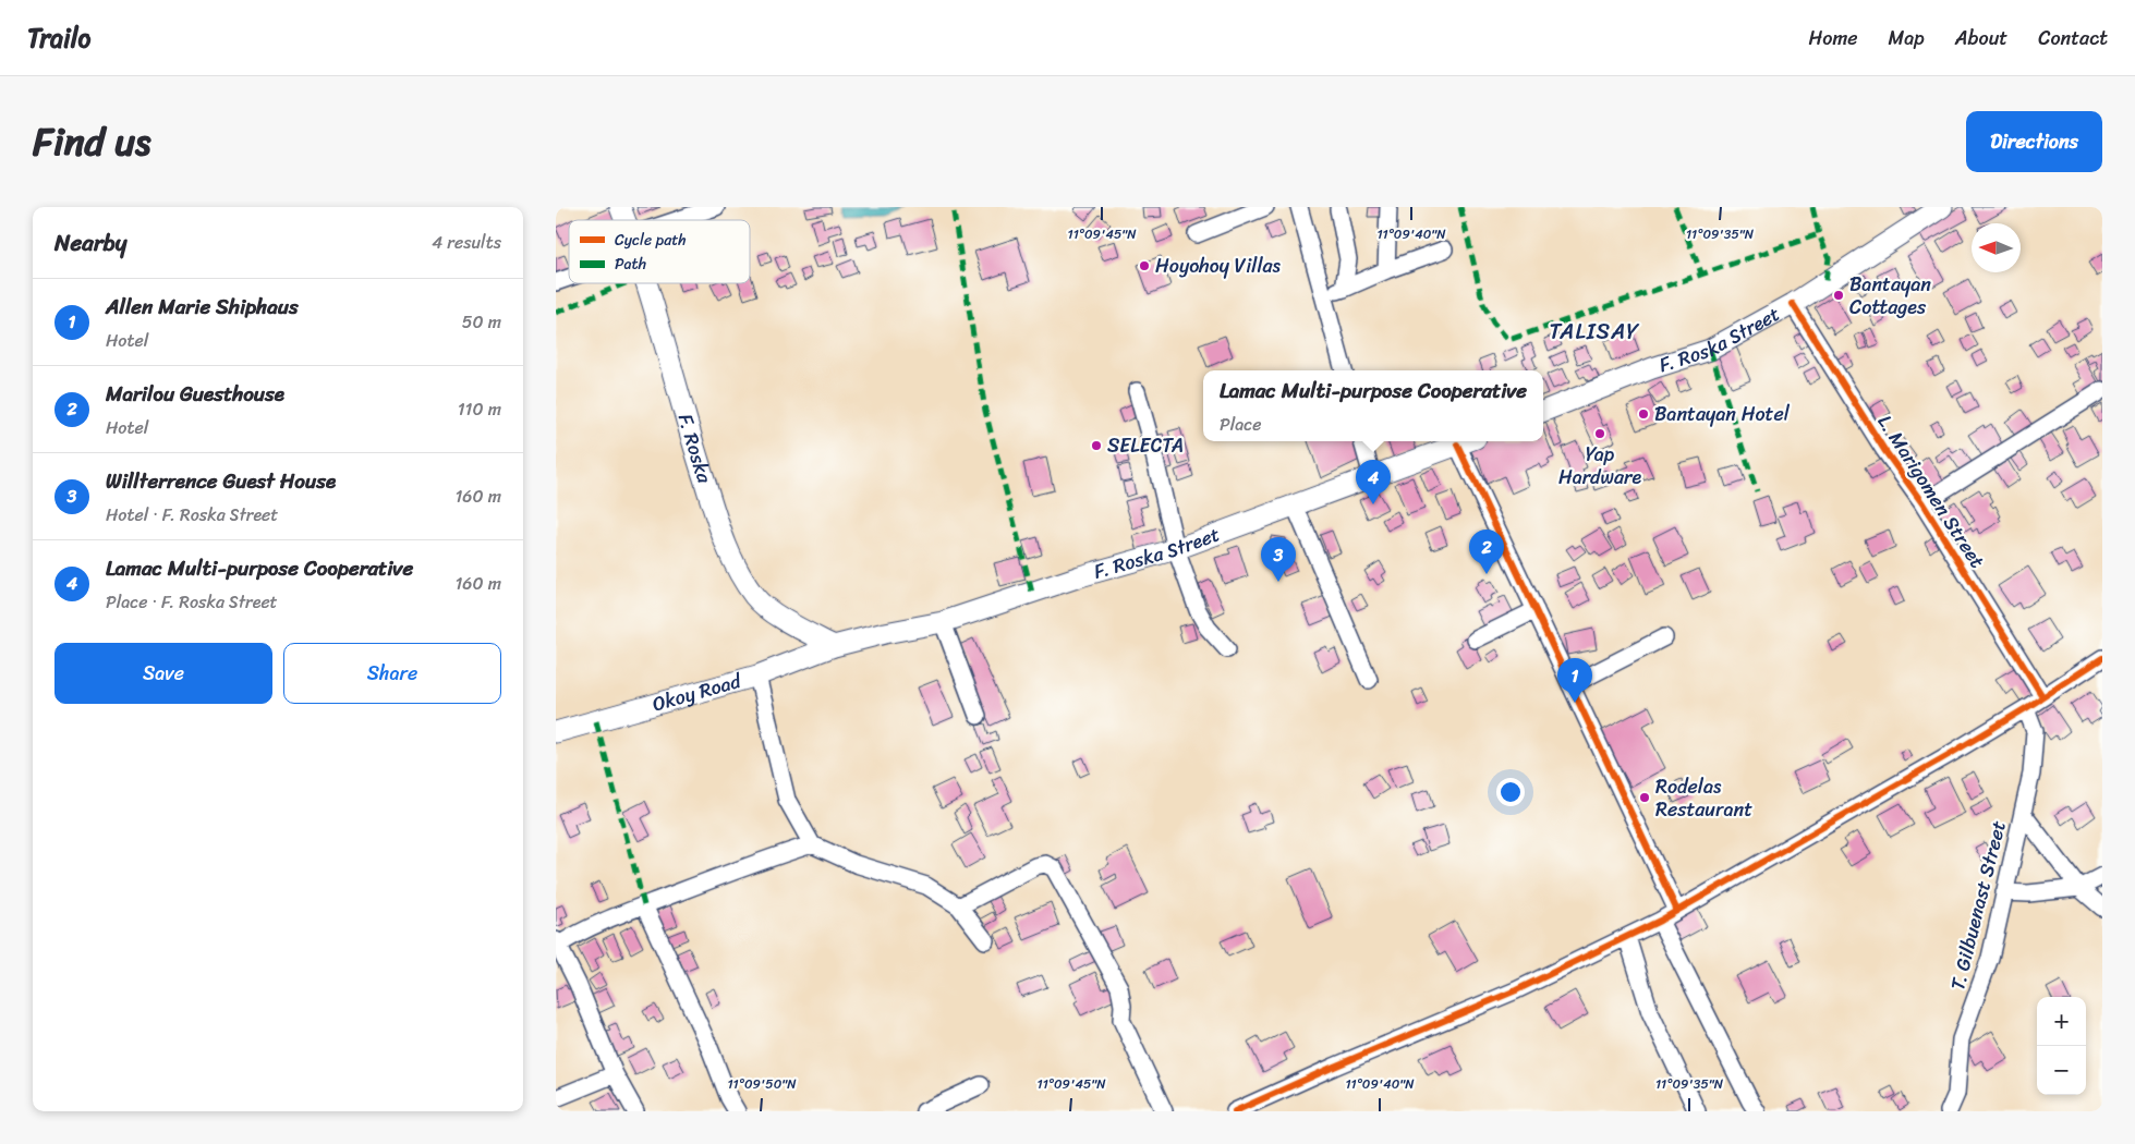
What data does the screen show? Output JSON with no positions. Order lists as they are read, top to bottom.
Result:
{
  "streets": {
    "main road": ["F. Roska Street", "F. Roska", "Okoy Road"],
    "street": ["L. Marigomen Street", "T. Gilbuenast Street"]
  },
  "crossings": [
    ["F. Roska Street", "F. Roska"],
    ["F. Roska Street", "L. Marigomen Street"],
    ["F. Roska Street", "Okoy Road"],
    ["F. Roska", "Okoy Road"]
  ],
  "districts": ["TALISAY"],
  "places": [
    "Hoyohoy Villas",
    "Bantayan Cottages",
    "Bantayan Hotel",
    "Yap Hardware",
    "SELECTA",
    "Rodelas Restaurant"
  ],
  "legend": ["Cycle path", "Path"],
  "north": "left",
  "page": {
    "header": "Trailo",
    "nav": [
      "Home",
      "Map",
      "About",
      "Contact"
    ],
    "title": "Find us",
    "buttons": [
      "Directions",
      ["Save", "Share"]
    ],
    "heading": ["Nearby", "4 results"],
    "list": [
      {
        "mark": "1",
        "name": "Allen Marie Shiphaus",
        "note": "Hotel",
        "value": "50 m"
      },
      {
        "mark": "2",
        "name": "Marilou Guesthouse",
        "note": "Hotel",
        "value": "110 m"
      },
      {
        "mark": "3",
        "name": "Willterrence Guest House",
        "note": "Hotel · F. Roska Street",
        "value": "160 m"
      },
      {
        "mark": "4",
        "name": "Lamac Multi-purpose Cooperative",
        "note": "Place · F. Roska Street",
        "value": "160 m"
      }
    ],
    "popup": ["Lamac Multi-purpose Cooperative", "Place"],
    "pins": [
      "4",
      "2",
      "3",
      "1"
    ],
    "map_buttons": ["+", "−"]
  },
  "coordinates": [
    "11°09'45\"N",
    "11°09'40\"N",
    "11°09'35\"N",
    "11°09'50\"N"
  ]
}
